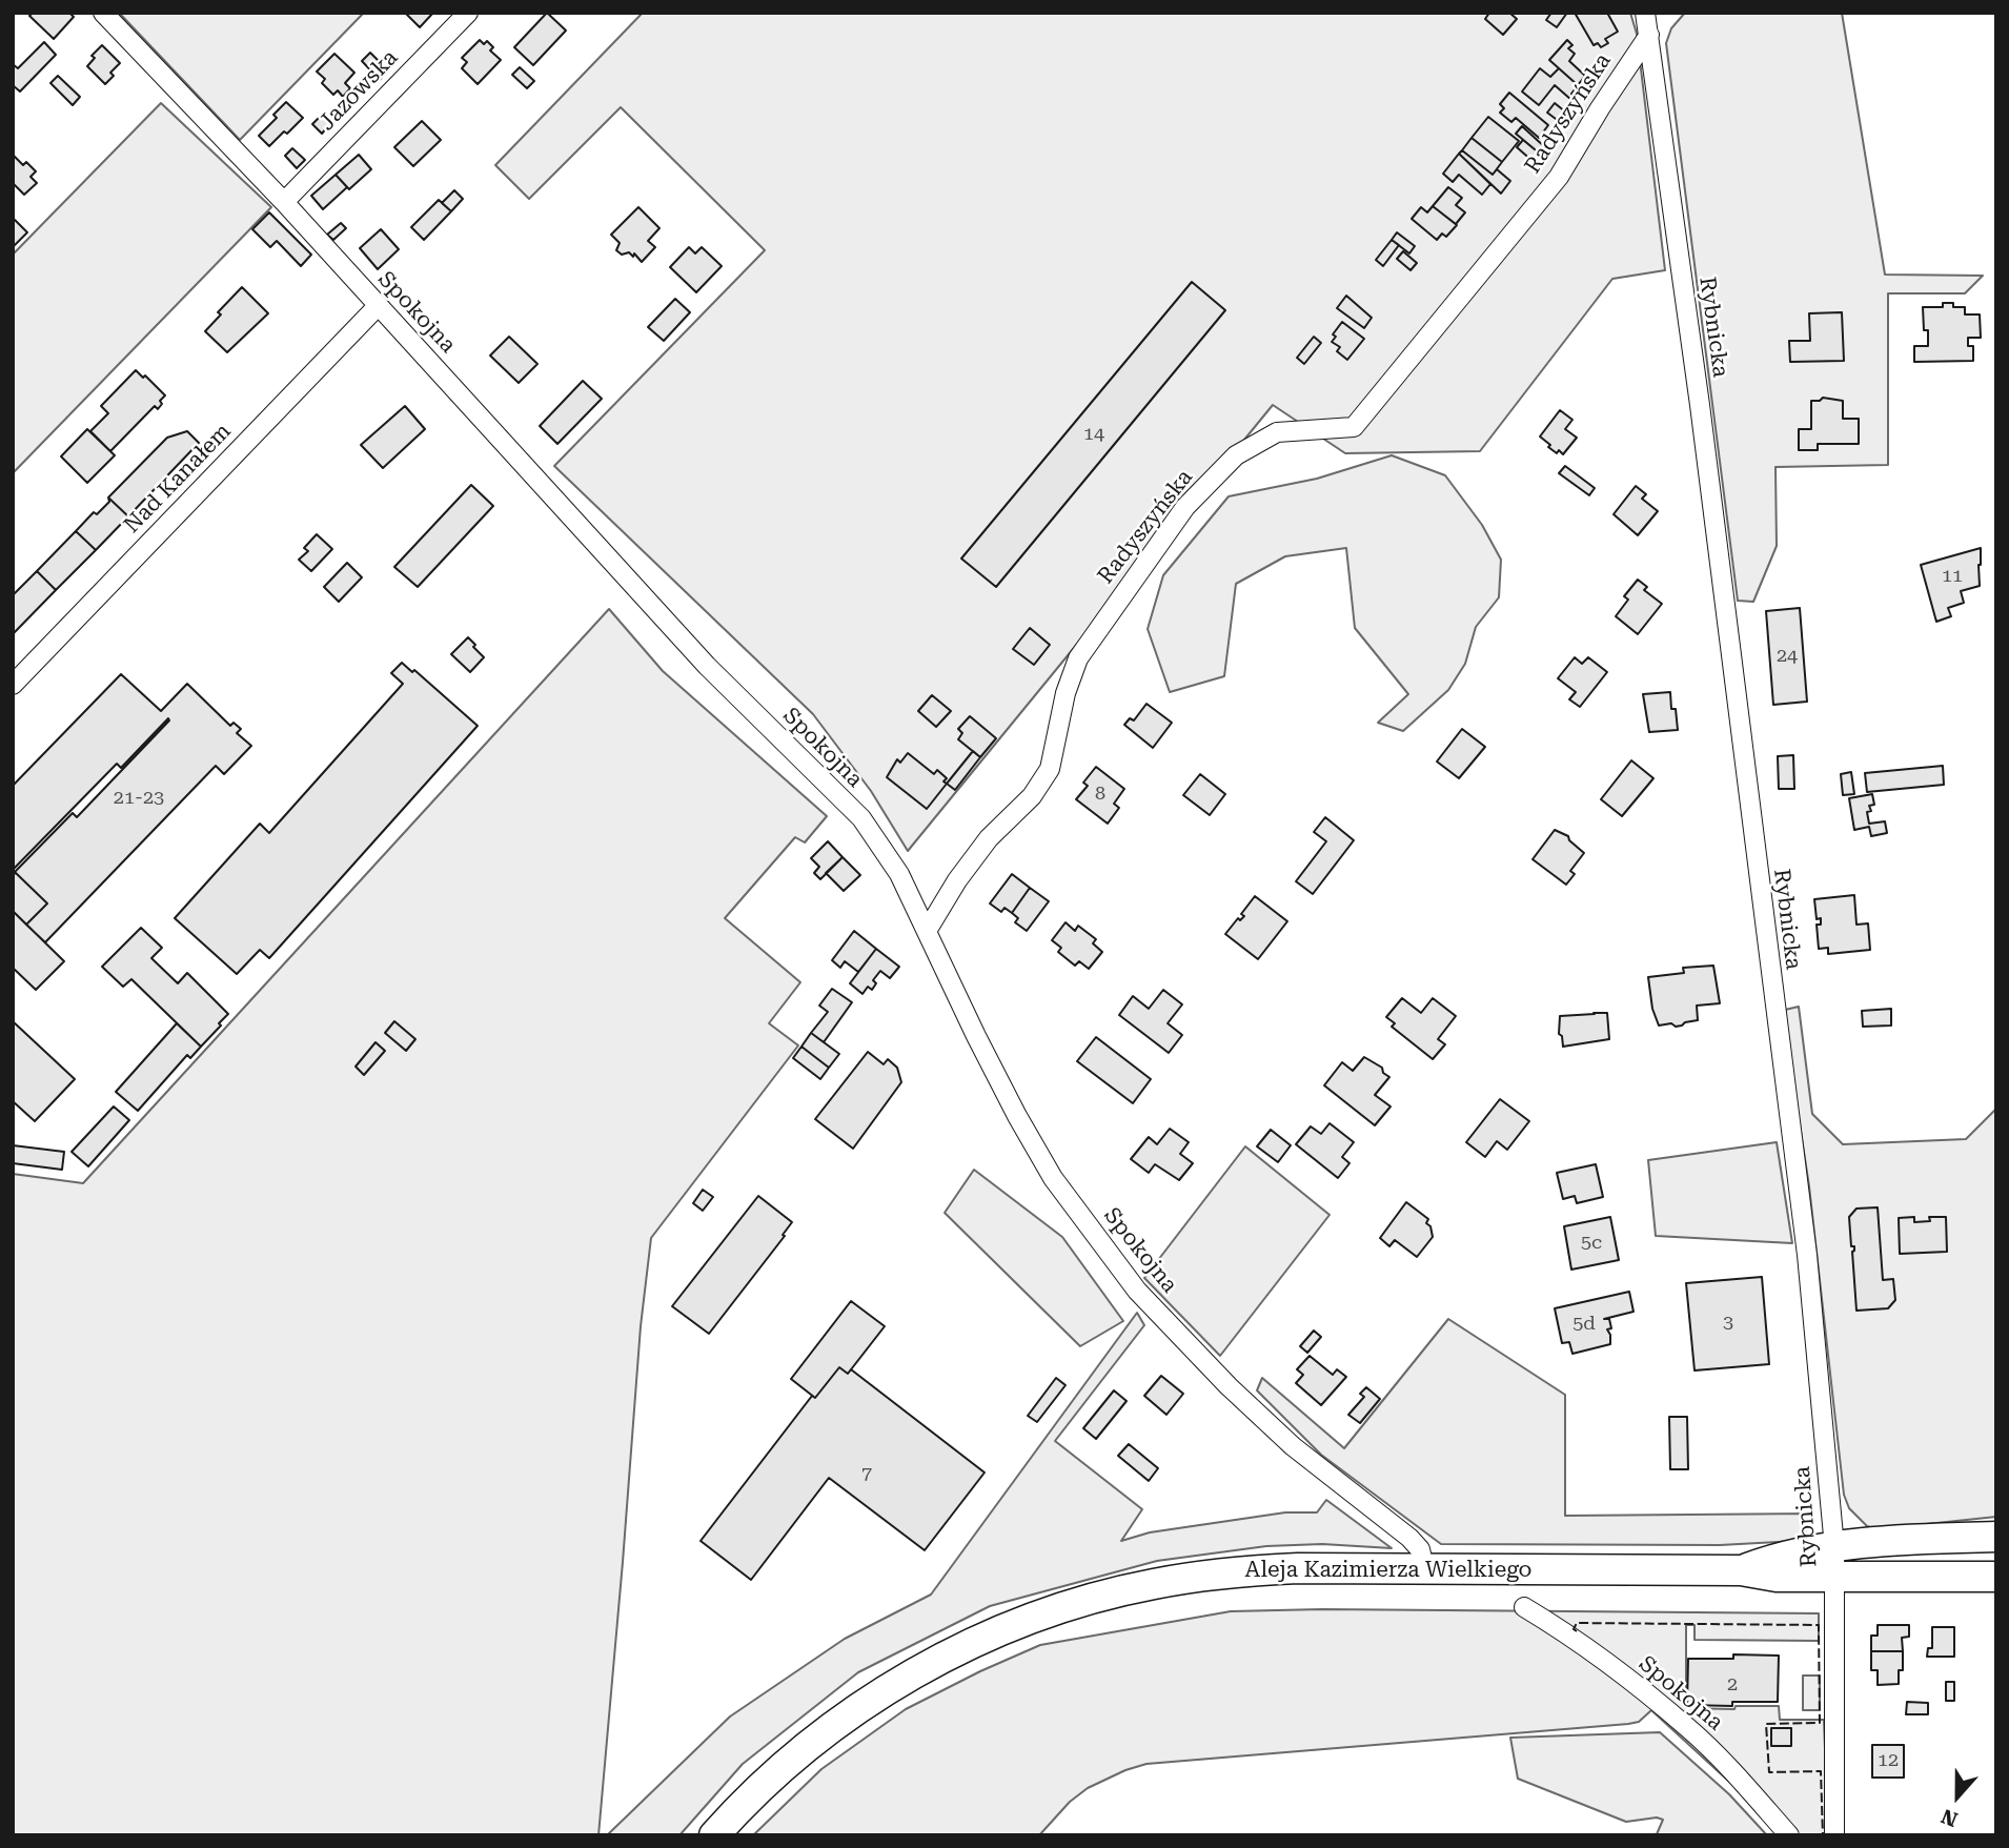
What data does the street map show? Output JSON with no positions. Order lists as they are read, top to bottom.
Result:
{
  "streets": {
    "main road": ["Aleja Kazimierza Wielkiego"],
    "street": [
      "Jazowska",
      "Radyszyńska",
      "Spokojna",
      "Rybnicka",
      "Nad Kanałem"
    ]
  },
  "crossings": [
    ["Jazowska", "Spokojna"],
    ["Radyszyńska", "Spokojna"],
    ["Radyszyńska", "Rybnicka"],
    ["Spokojna", "Nad Kanałem"],
    ["Spokojna", "Aleja Kazimierza Wielkiego"],
    ["Rybnicka", "Aleja Kazimierza Wielkiego"]
  ],
  "house_numbers": [
    "14",
    "11",
    "24",
    "8",
    "21-23",
    "5c",
    "3",
    "5d",
    "7",
    "2",
    "12"
  ],
  "north": "bottom"
}
